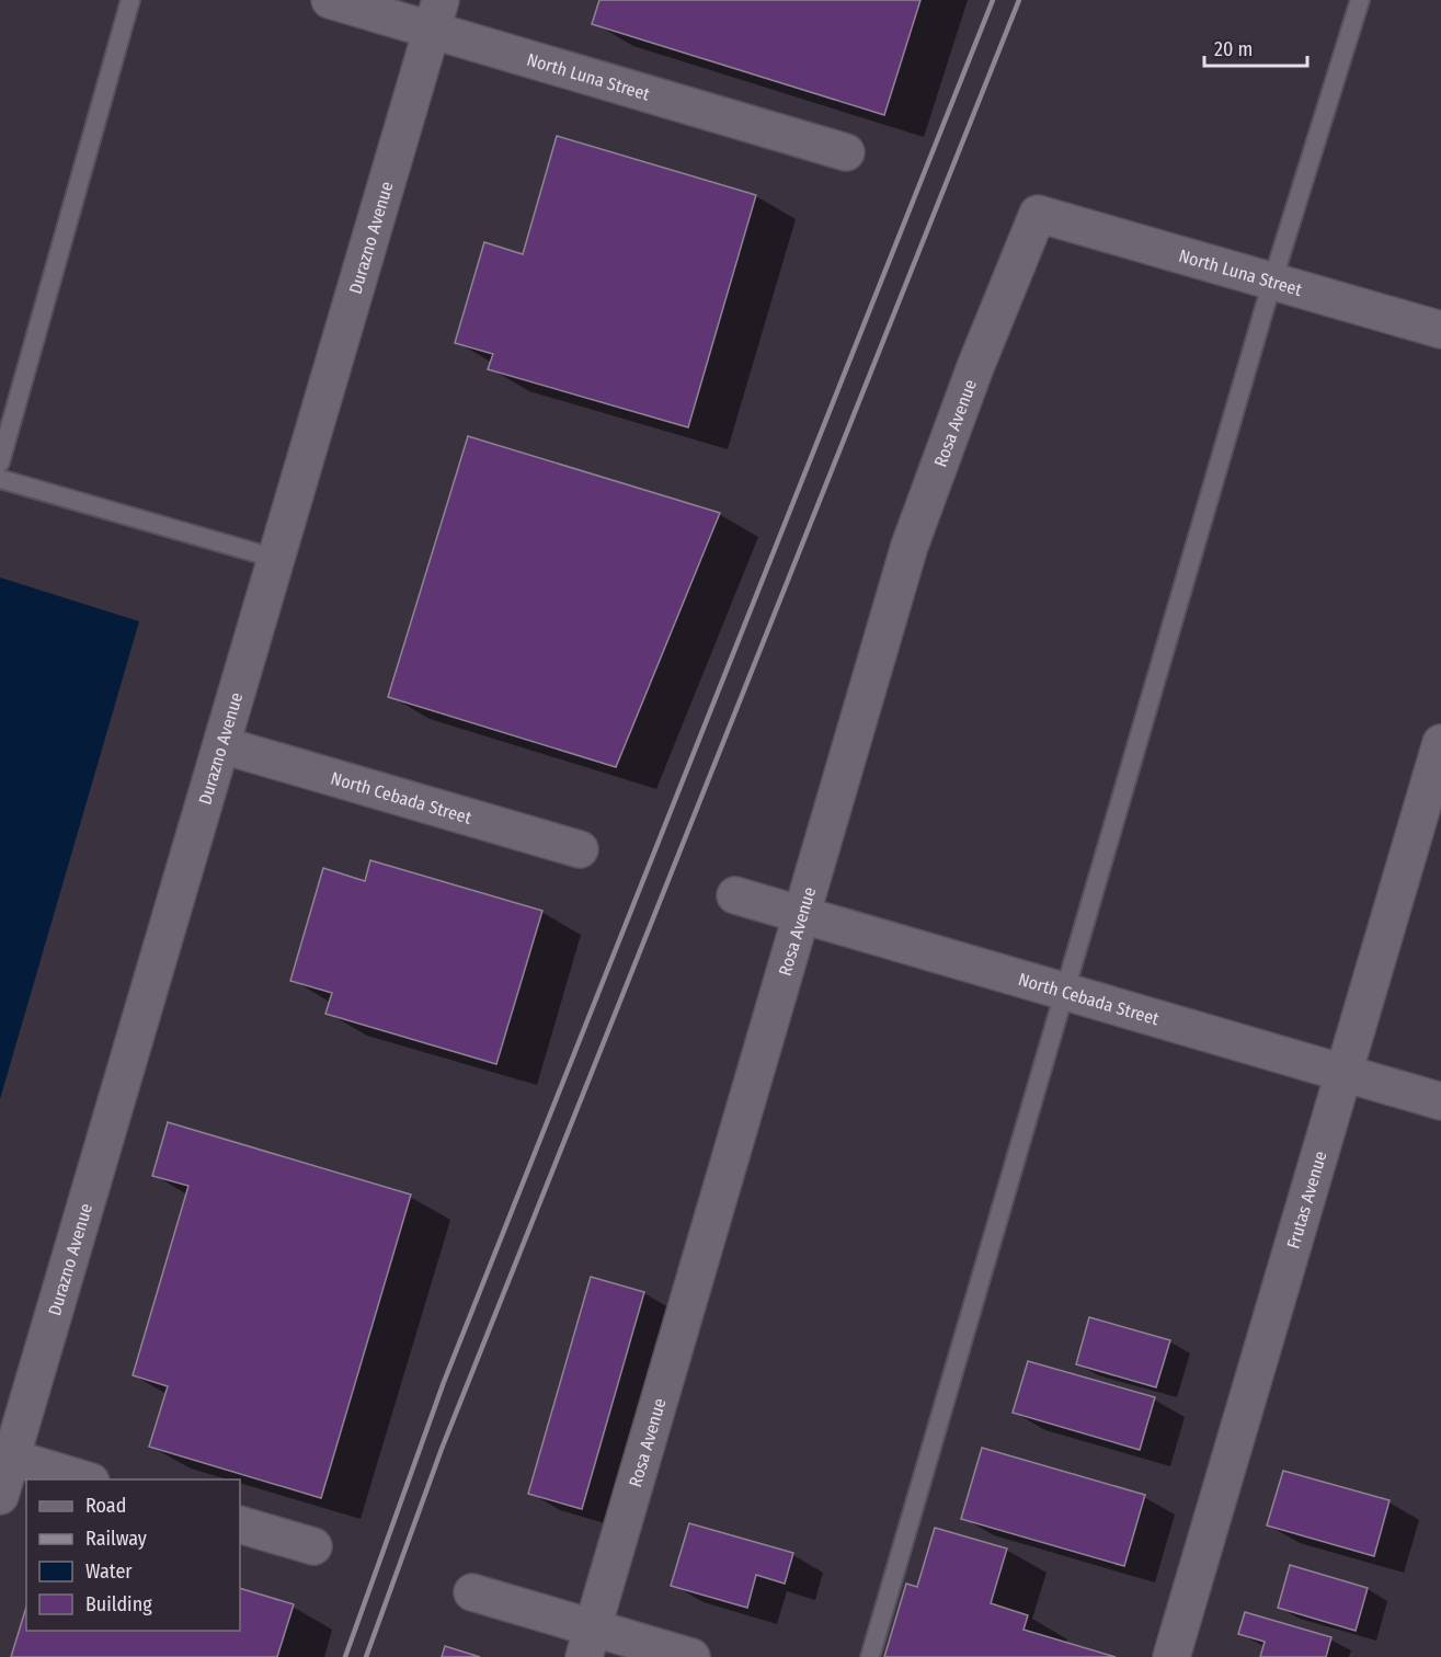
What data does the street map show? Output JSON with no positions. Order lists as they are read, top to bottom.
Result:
{
  "streets": {
    "street": [
      "North Luna Street",
      "Durazno Avenue",
      "Rosa Avenue",
      "North Cebada Street",
      "Frutas Avenue"
    ]
  },
  "crossings": [
    ["North Luna Street", "Durazno Avenue"],
    ["North Luna Street", "Rosa Avenue"],
    ["Durazno Avenue", "North Cebada Street"],
    ["Rosa Avenue", "North Cebada Street"],
    ["North Cebada Street", "Frutas Avenue"]
  ],
  "legend": [
    "Road",
    "Railway",
    "Water",
    "Building"
  ],
  "scale_bar": "20 m"
}
